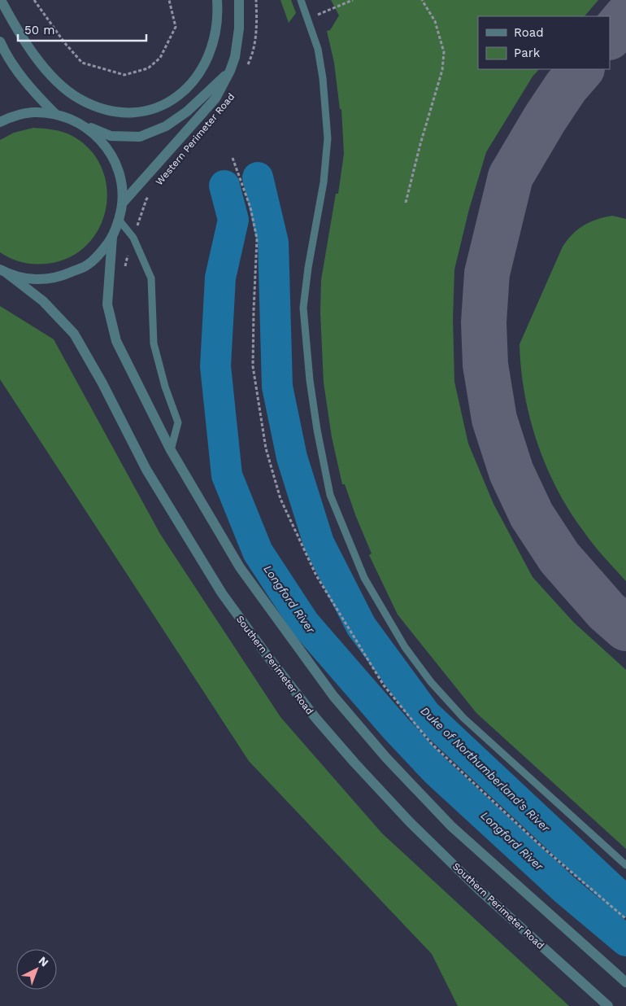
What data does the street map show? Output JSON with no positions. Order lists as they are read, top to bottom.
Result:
{
  "streets": {
    "street": ["Western Perimeter Road", "Southern Perimeter Road"]
  },
  "water": ["Longford River", "Duke of Northumberland's River"],
  "legend": ["Road", "Park"],
  "scale_bar": "50 m",
  "north": "top right"
}
